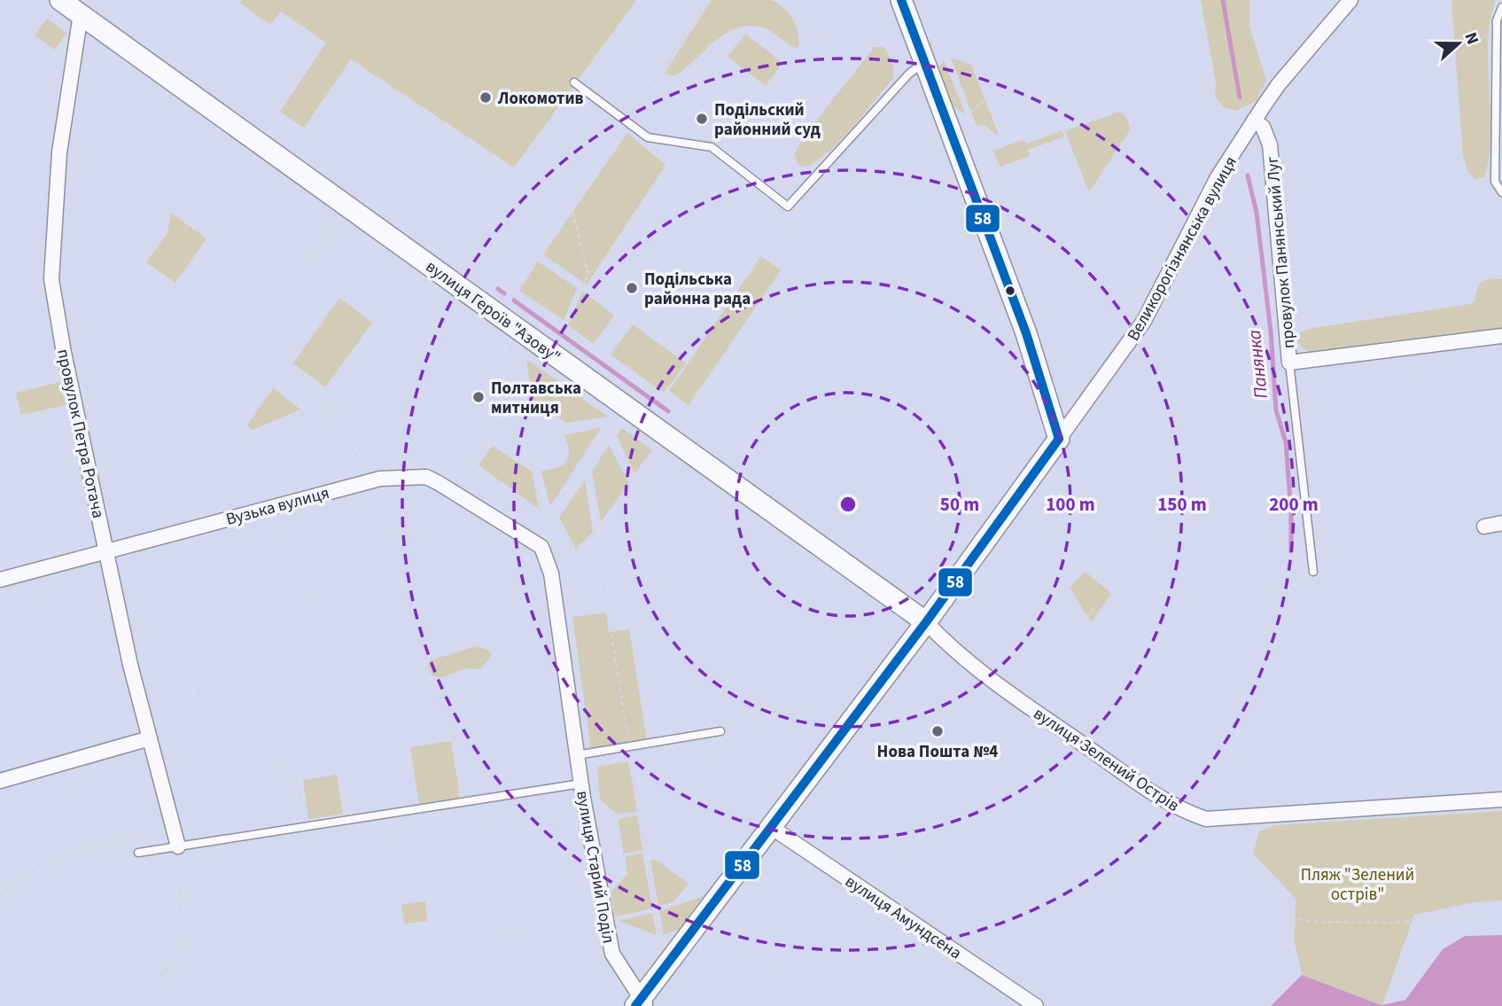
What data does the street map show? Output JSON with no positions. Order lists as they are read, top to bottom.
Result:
{
  "streets": {
    "main road": ["вулиця Героїв \"Азову\""],
    "street": [
      "Великорогізнянська вулиця",
      "провулок Панянський Луг",
      "провулок Петра Ротача",
      "Вузька вулиця",
      "вулиця Зелений Острів",
      "вулиця Старий Поділ",
      "вулиця Амундсена"
    ]
  },
  "crossings": [
    ["Великорогізнянська вулиця", "провулок Панянський Луг"],
    ["вулиця Героїв \"Азову\"", "провулок Петра Ротача"],
    ["вулиця Героїв \"Азову\"", "вулиця Зелений Острів"],
    ["провулок Петра Ротача", "Вузька вулиця"],
    ["Вузька вулиця", "вулиця Старий Поділ"]
  ],
  "water": ["Панянка"],
  "parks": ["Пляж \"Зелений острів\""],
  "places": [
    "Локомотив",
    "Подільский районний суд",
    "Подільська районна рада",
    "Полтавська митниця",
    "Нова Пошта №4"
  ],
  "lines": ["transit line 58"],
  "north": "right",
  "rings": [
    "50 m",
    "100 m",
    "150 m",
    "200 m"
  ]
}
